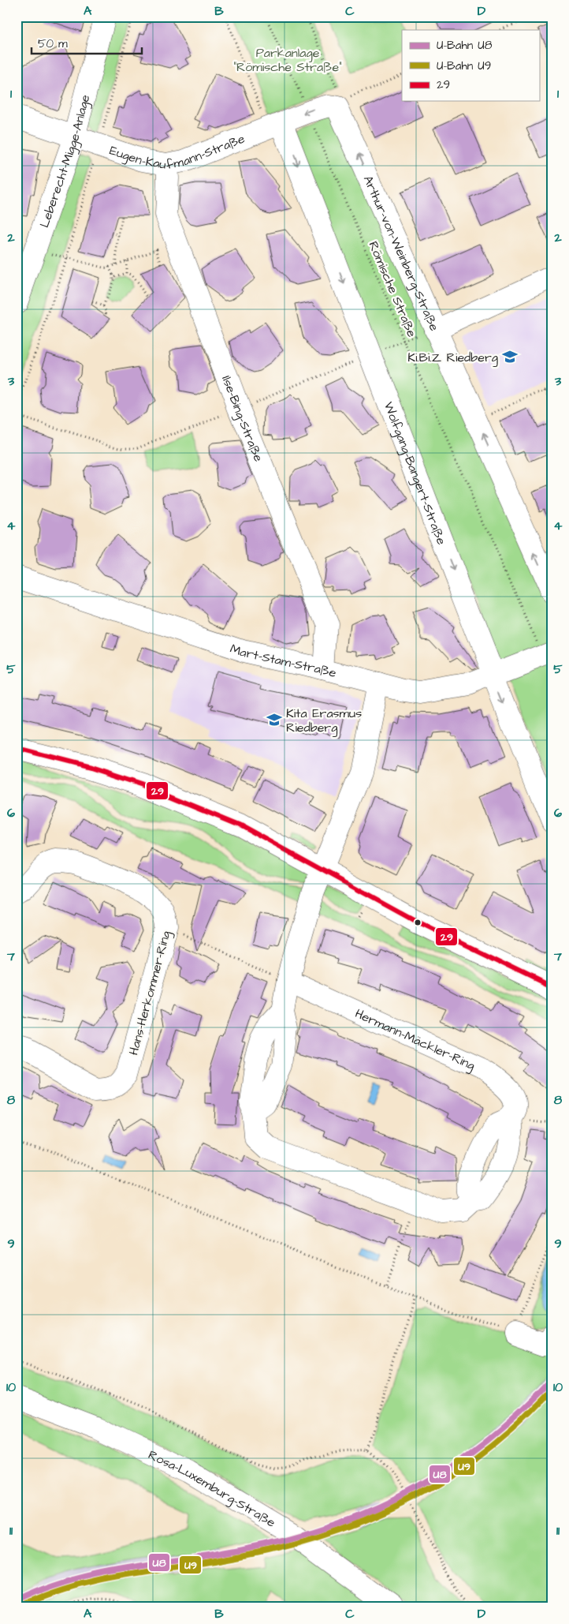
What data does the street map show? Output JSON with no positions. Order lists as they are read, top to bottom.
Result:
{
  "streets": {
    "street": [
      "Eugen-Kaufmann-Straße",
      "Leberecht-Migge-Anlage",
      "Arthur-von-Weinberg-Straße",
      "Ilse-Bing-Straße",
      "Wolfgang-Bangert-Straße",
      "Mart-Stam-Straße",
      "Hans-Herkommer-Ring",
      "Hermann-Mäckler-Ring",
      "Rosa-Luxemburg-Straße"
    ],
    "path": ["Römische Straße"]
  },
  "crossings": [
    ["Eugen-Kaufmann-Straße", "Leberecht-Migge-Anlage"],
    ["Eugen-Kaufmann-Straße", "Arthur-von-Weinberg-Straße"],
    ["Eugen-Kaufmann-Straße", "Römische Straße"],
    ["Eugen-Kaufmann-Straße", "Ilse-Bing-Straße"],
    ["Eugen-Kaufmann-Straße", "Wolfgang-Bangert-Straße"],
    ["Römische Straße", "Mart-Stam-Straße"],
    ["Ilse-Bing-Straße", "Mart-Stam-Straße"],
    ["Wolfgang-Bangert-Straße", "Mart-Stam-Straße"],
    ["Mart-Stam-Straße", "Hermann-Mäckler-Ring"]
  ],
  "one_way": ["Arthur-von-Weinberg-Straße", "Wolfgang-Bangert-Straße"],
  "parks": ["Parkanlage \"Römische Straße\""],
  "places": {
    "school or university": ["Ki.Bi.Z Riedberg", "Kita Erasmus Riedberg"]
  },
  "lines": ["transit line 29", "metro line U8", "metro line U9"],
  "legend": ["U-Bahn U8", "U-Bahn U9", "29"],
  "scale_bar": "50 m",
  "grid": {
    "columns": [
      "A",
      "B",
      "C",
      "D"
    ],
    "rows": [
      "1",
      "2",
      "3",
      "4",
      "5",
      "6",
      "7",
      "8",
      "9",
      "10",
      "11"
    ]
  }
}
